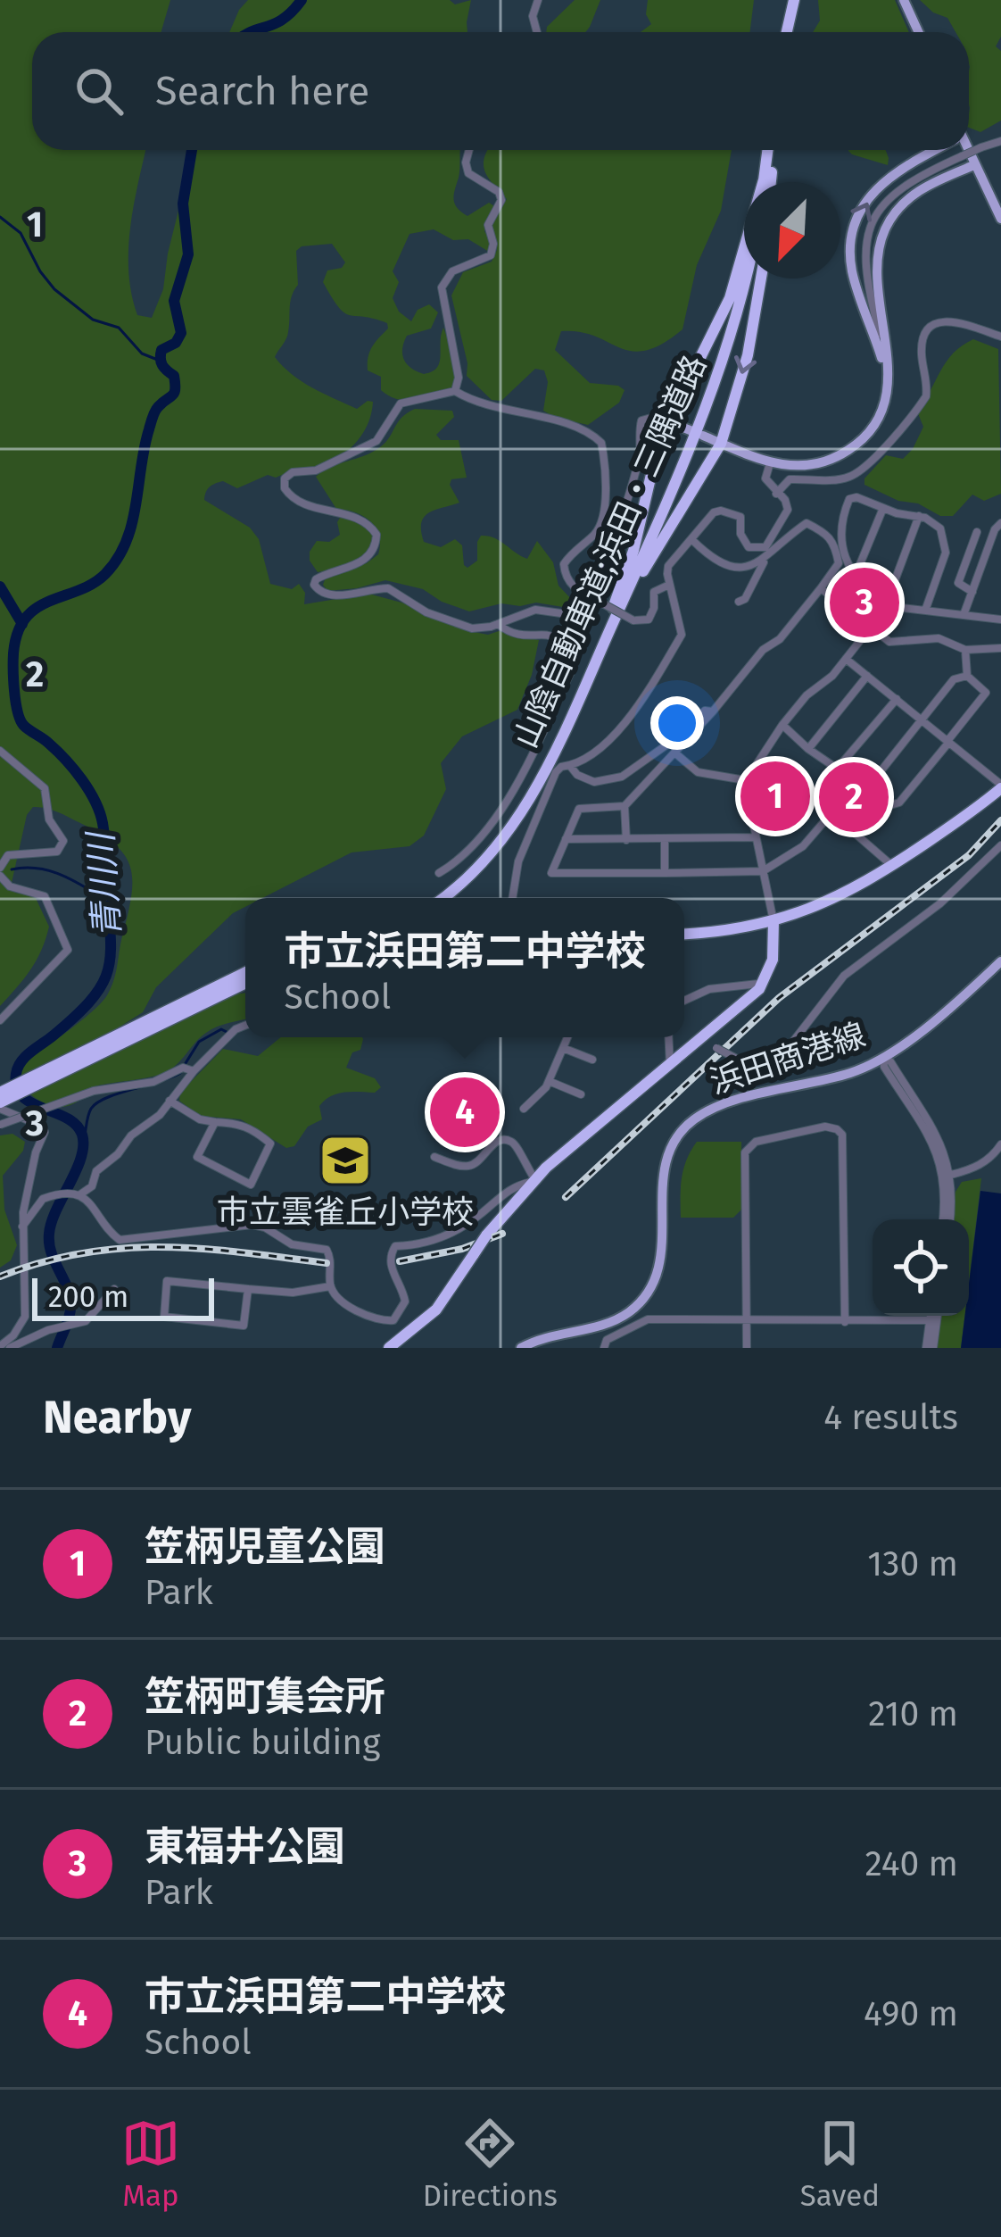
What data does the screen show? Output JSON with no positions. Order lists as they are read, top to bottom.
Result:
{
  "streets": {
    "highway": ["山陰自動車道;浜田・三隅道路"],
    "main road": ["浜田商港線"]
  },
  "water": ["青川川"],
  "places": {
    "school or university": ["市立雲雀丘小学校"]
  },
  "scale_bar": "200 m",
  "north": "bottom left",
  "page": {
    "search": "Search here",
    "pins": [
      "3",
      "1",
      "2",
      "4"
    ],
    "popup": ["市立浜田第二中学校", "School"],
    "scale": "200 m",
    "heading": ["Nearby", "4 results"],
    "list": [
      {
        "mark": "1",
        "name": "笠柄児童公園",
        "note": "Park",
        "value": "130 m"
      },
      {
        "mark": "2",
        "name": "笠柄町集会所",
        "note": "Public building",
        "value": "210 m"
      },
      {
        "mark": "3",
        "name": "東福井公園",
        "note": "Park",
        "value": "240 m"
      },
      {
        "mark": "4",
        "name": "市立浜田第二中学校",
        "note": "School",
        "value": "490 m"
      }
    ],
    "nav": ["Map", "Directions", "Saved"]
  },
  "grid": {
    "rows": ["1", "2", "3"]
  }
}
